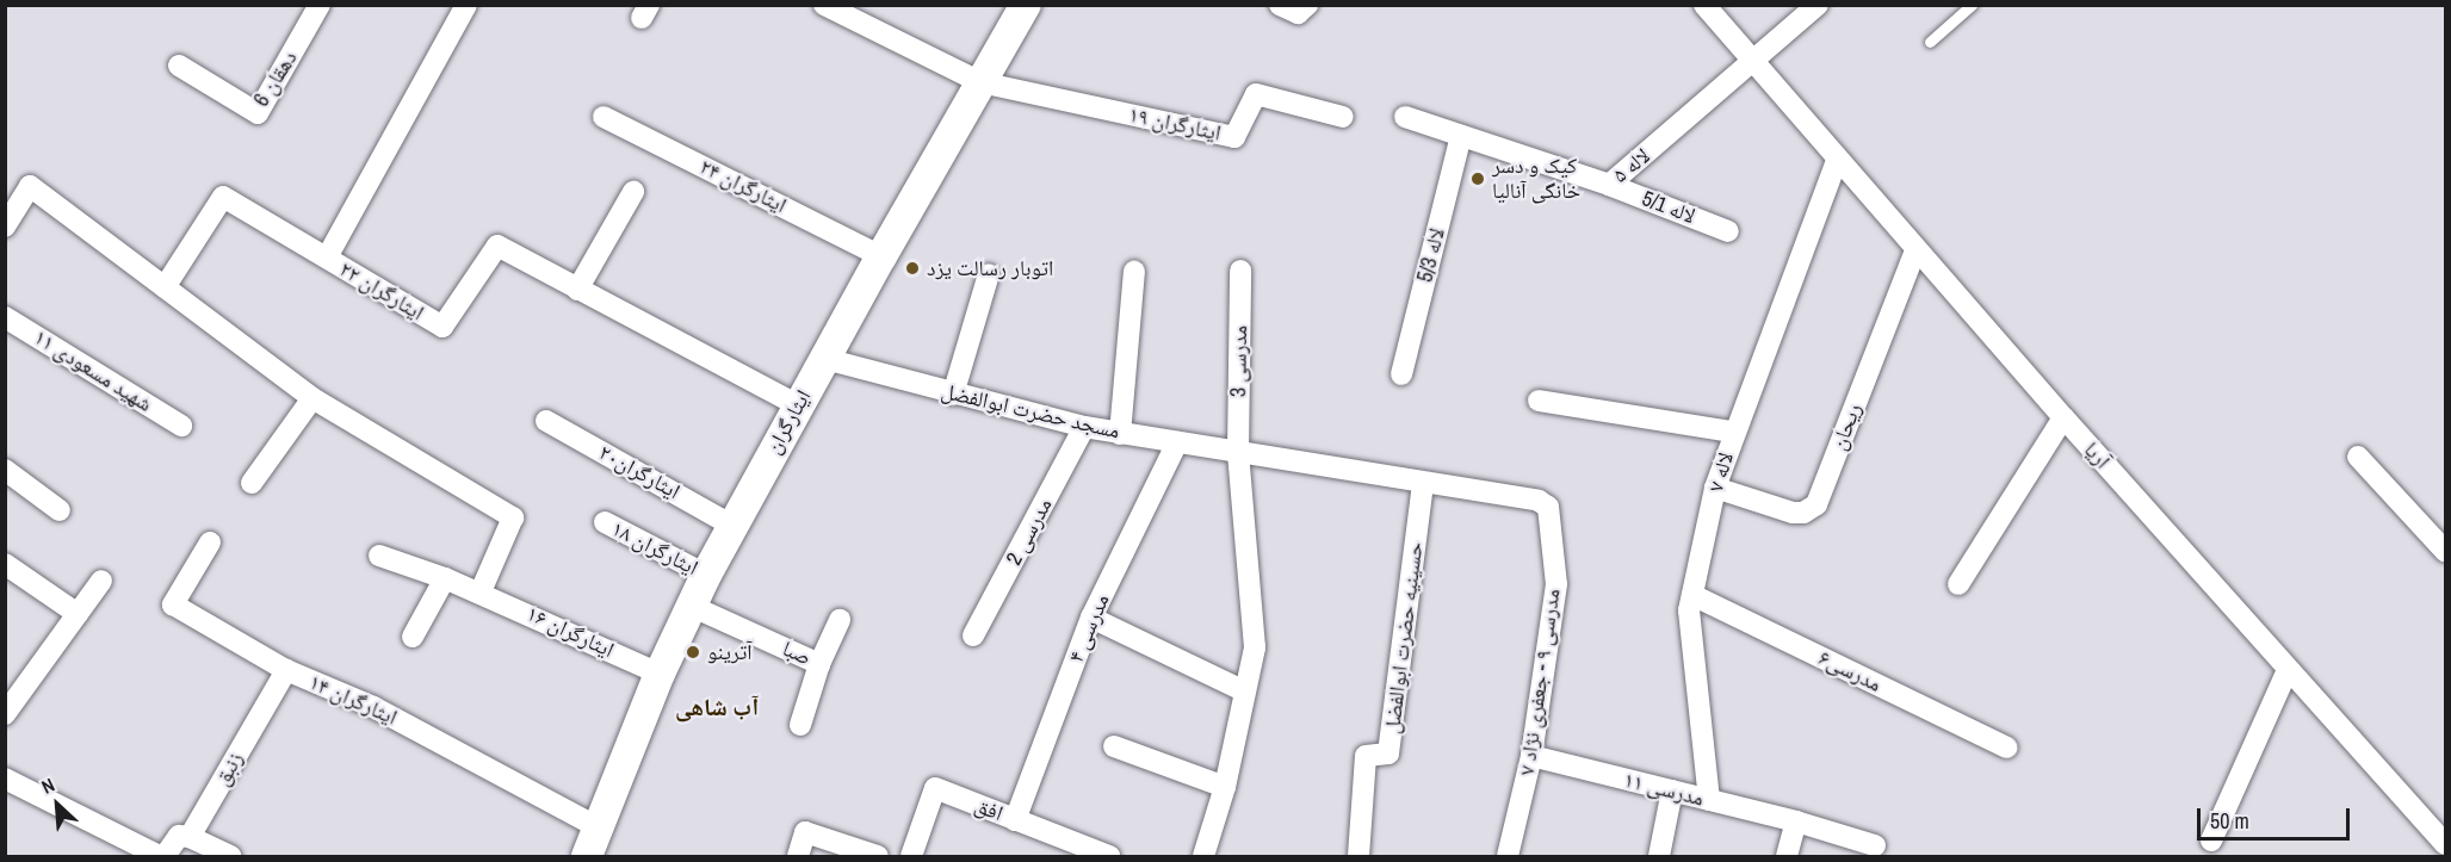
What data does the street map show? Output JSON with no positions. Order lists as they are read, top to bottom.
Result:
{
  "streets": {
    "main road": ["ایثارگران"],
    "street": [
      "دهقان 6",
      "ایثارگران ۱‍۹",
      "لاله ۵",
      "ایثارگران ۲۴",
      "لاله 5/1",
      "لاله 5/3",
      "ایثارگران ۲۲",
      "مدرسی 3",
      "شهید مسعودی ۱۱",
      "مسجد حضرت ابوالفضل",
      "ریحان",
      "آریا",
      "۲۰ایثارگران",
      "لاله ۷",
      "مدرسی 2",
      "ایثارگران ۱۸",
      "مدرسی ۴",
      "ایثارگران ۱۶",
      "حسینیه حضرت ابوالفضل",
      "صبا",
      "مدرسی۶",
      "مدرسی ۹ - جعفری نژاد ۷",
      "ایثارگران ۱۴",
      "زنبق",
      "مدرسی ۱۱",
      "افق"
    ]
  },
  "crossings": [
    ["ایثارگران ۱‍۹", "ایثارگران"],
    ["لاله ۵", "لاله 5/1"],
    ["لاله ۵", "لاله 5/3"],
    ["لاله ۵", "آریا"],
    ["ایثارگران ۲۴", "ایثارگران"],
    ["ایثارگران ۲۲", "ایثارگران"],
    ["مدرسی 3", "مسجد حضرت ابوالفضل"],
    ["مسجد حضرت ابوالفضل", "ایثارگران"],
    ["مسجد حضرت ابوالفضل", "مدرسی 2"],
    ["مسجد حضرت ابوالفضل", "مدرسی ۴"],
    ["مسجد حضرت ابوالفضل", "حسینیه حضرت ابوالفضل"],
    ["مسجد حضرت ابوالفضل", "مدرسی ۹ - جعفری نژاد ۷"],
    ["ایثارگران", "۲۰ایثارگران"],
    ["ایثارگران", "ایثارگران ۱۸"],
    ["ایثارگران", "ایثارگران ۱۶"],
    ["ایثارگران", "صبا"],
    ["ایثارگران", "ایثارگران ۱۴"],
    ["ریحان", "آریا"],
    ["ریحان", "لاله ۷"],
    ["آریا", "لاله ۷"],
    ["لاله ۷", "مدرسی۶"],
    ["لاله ۷", "مدرسی ۱۱"],
    ["مدرسی ۴", "افق"],
    ["مدرسی ۹ - جعفری نژاد ۷", "مدرسی ۱۱"],
    ["ایثارگران ۱۴", "زنبق"]
  ],
  "districts": ["آب شاهی"],
  "places": ["کیک و دسر خانگی آنالیا", "اتوبار رسالت یزد", "آترینو"],
  "scale_bar": "50 m",
  "north": "top left"
}
